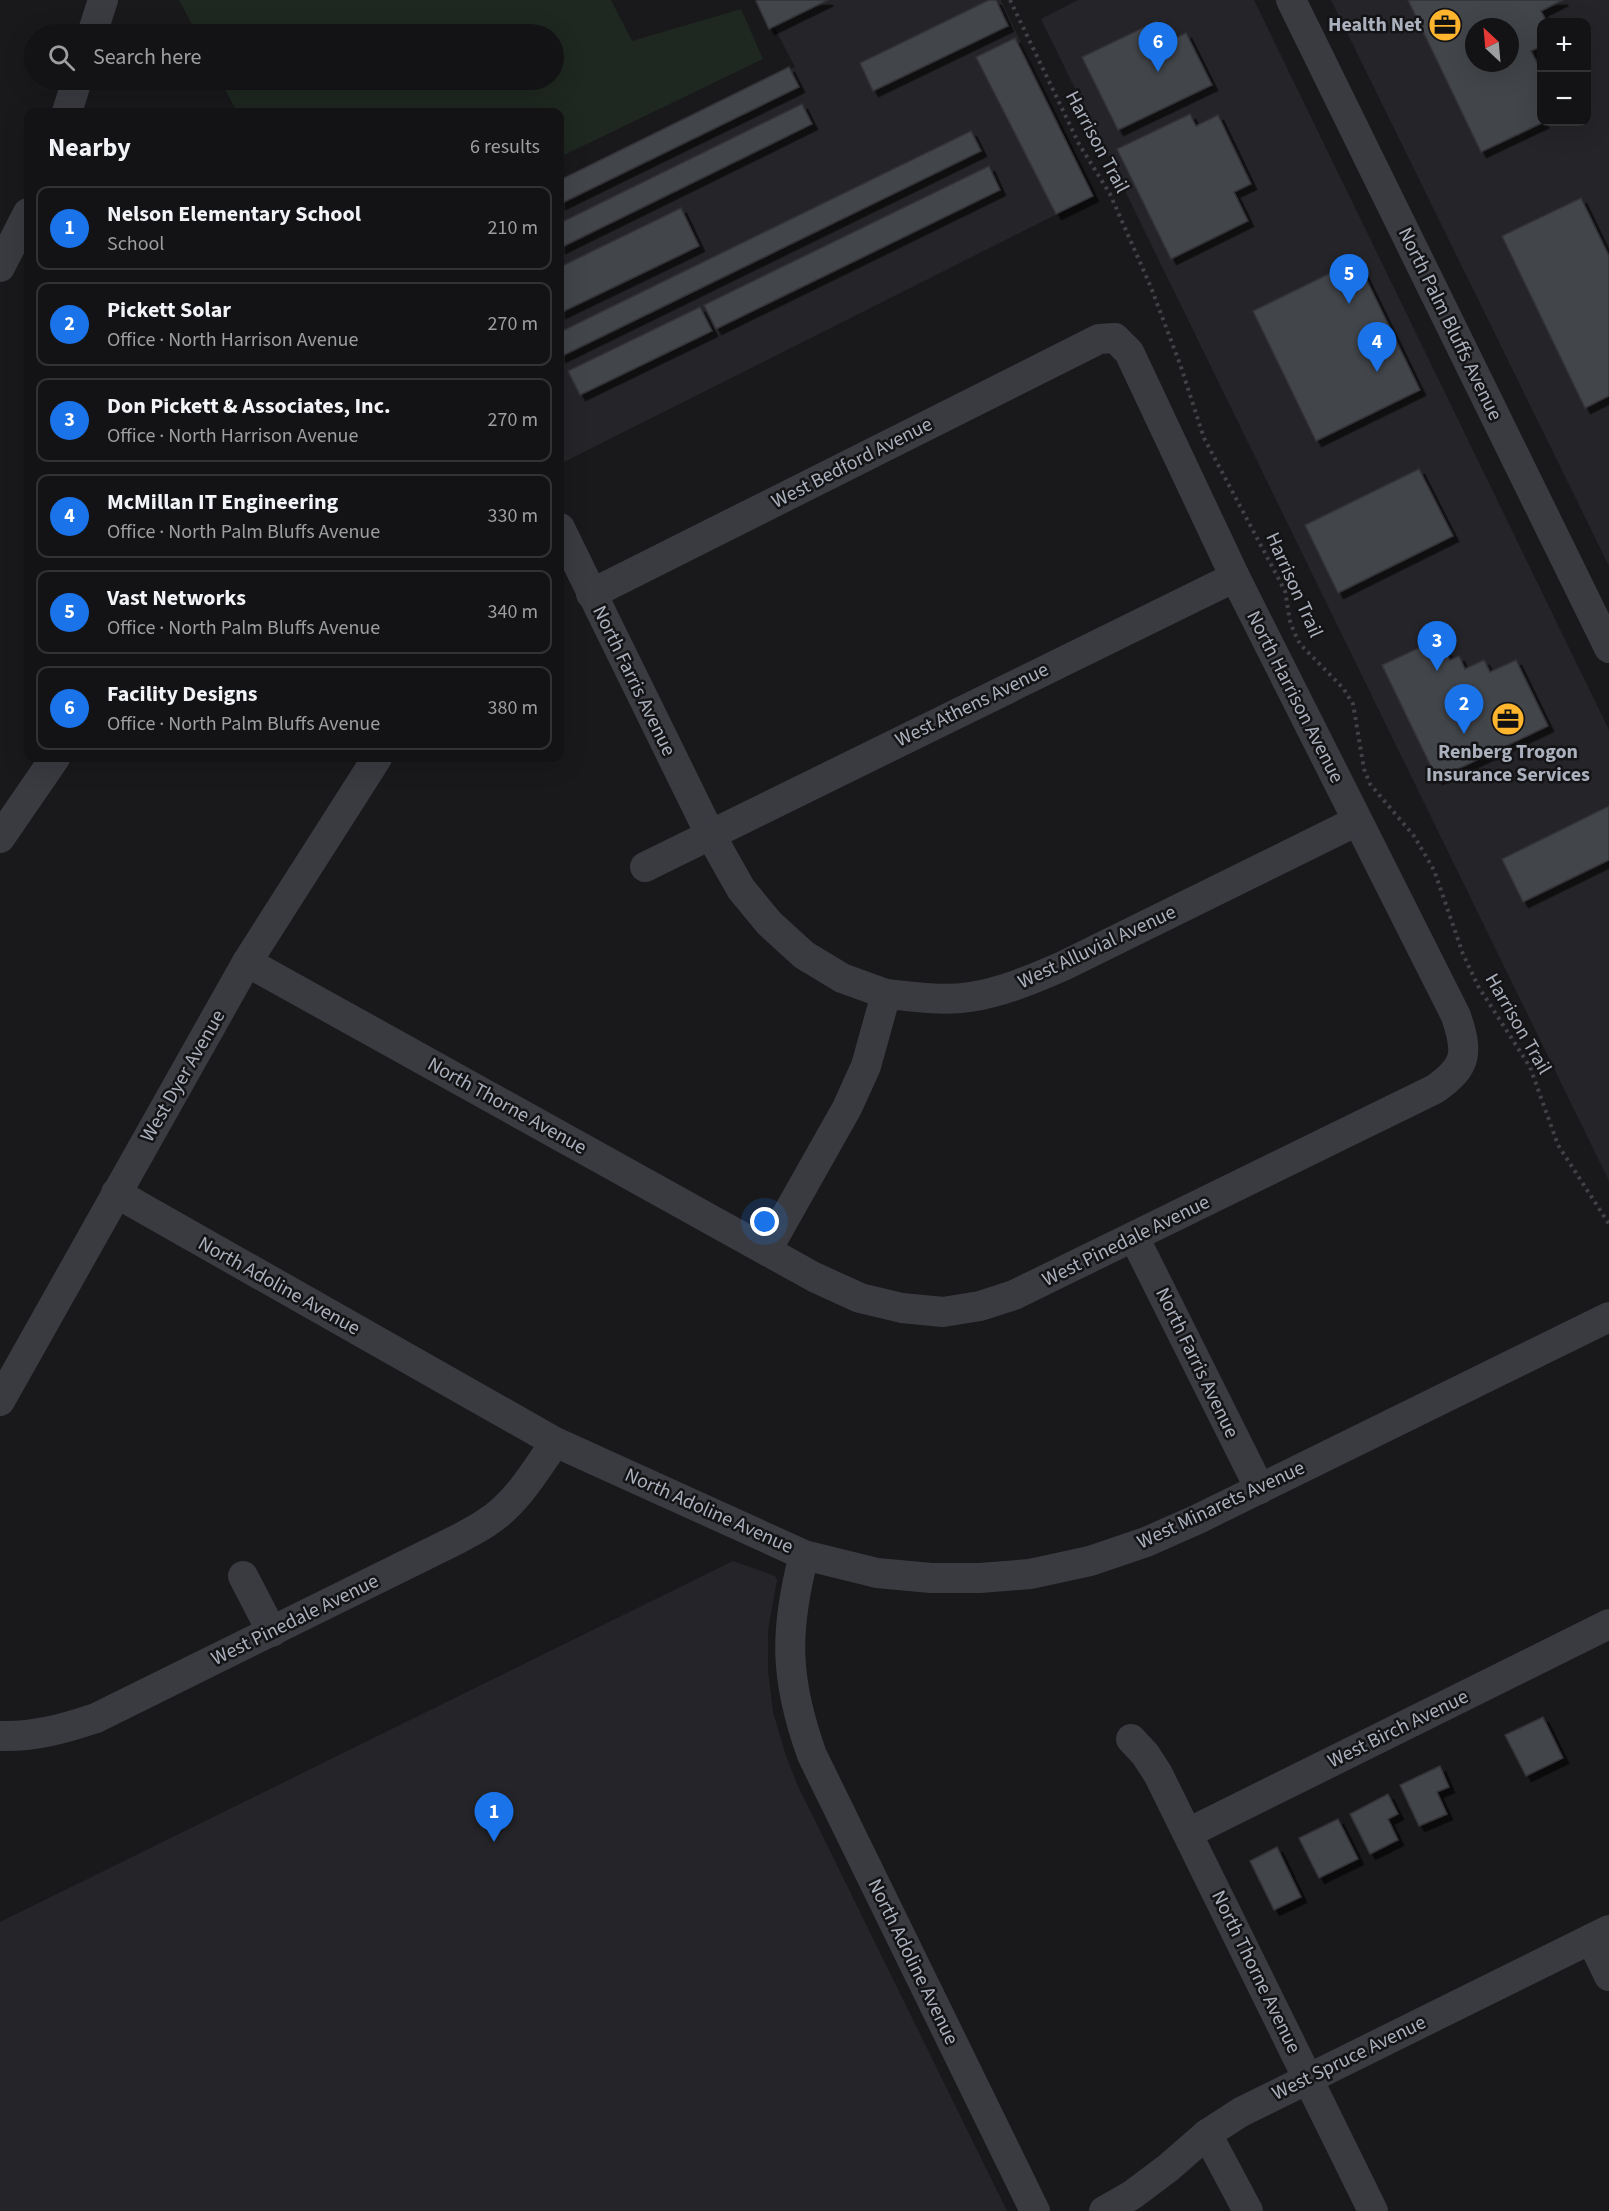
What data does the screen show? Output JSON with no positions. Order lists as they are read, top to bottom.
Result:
{
  "streets": {
    "street": [
      "North Palm Bluffs Avenue",
      "West Bedford Avenue",
      "North Farris Avenue",
      "North Harrison Avenue",
      "West Athens Avenue",
      "West Alluvial Avenue",
      "West Dyer Avenue",
      "North Thorne Avenue",
      "West Pinedale Avenue",
      "North Adoline Avenue",
      "West Minarets Avenue",
      "West Birch Avenue",
      "West Spruce Avenue"
    ],
    "path": ["Harrison Trail"]
  },
  "crossings": [
    ["West Bedford Avenue", "North Farris Avenue"],
    ["West Bedford Avenue", "North Harrison Avenue"],
    ["North Farris Avenue", "West Athens Avenue"],
    ["North Farris Avenue", "West Alluvial Avenue"],
    ["North Farris Avenue", "West Pinedale Avenue"],
    ["North Farris Avenue", "West Minarets Avenue"],
    ["North Harrison Avenue", "West Athens Avenue"],
    ["North Harrison Avenue", "West Alluvial Avenue"],
    ["North Harrison Avenue", "West Pinedale Avenue"],
    ["West Dyer Avenue", "North Thorne Avenue"],
    ["West Dyer Avenue", "North Adoline Avenue"],
    ["North Thorne Avenue", "West Pinedale Avenue"],
    ["North Thorne Avenue", "West Birch Avenue"],
    ["North Thorne Avenue", "West Spruce Avenue"],
    ["West Pinedale Avenue", "North Adoline Avenue"],
    ["North Adoline Avenue", "West Minarets Avenue"]
  ],
  "places": {
    "office": ["Health Net", "Renberg Trogon Insurance Services"]
  },
  "north": "top left",
  "page": {
    "map_buttons": ["+", "−"],
    "pins": [
      "6",
      "5",
      "4",
      "3",
      "2",
      "1"
    ],
    "search": "Search here",
    "heading": ["Nearby", "6 results"],
    "list": [
      {
        "mark": "1",
        "name": "Nelson Elementary School",
        "note": "School",
        "value": "210 m"
      },
      {
        "mark": "2",
        "name": "Pickett Solar",
        "note": "Office · North Harrison Avenue",
        "value": "270 m"
      },
      {
        "mark": "3",
        "name": "Don Pickett & Associates, Inc.",
        "note": "Office · North Harrison Avenue",
        "value": "270 m"
      },
      {
        "mark": "4",
        "name": "McMillan IT Engineering",
        "note": "Office · North Palm Bluffs Avenue",
        "value": "330 m"
      },
      {
        "mark": "5",
        "name": "Vast Networks",
        "note": "Office · North Palm Bluffs Avenue",
        "value": "340 m"
      },
      {
        "mark": "6",
        "name": "Facility Designs",
        "note": "Office · North Palm Bluffs Avenue",
        "value": "380 m"
      }
    ]
  }
}
